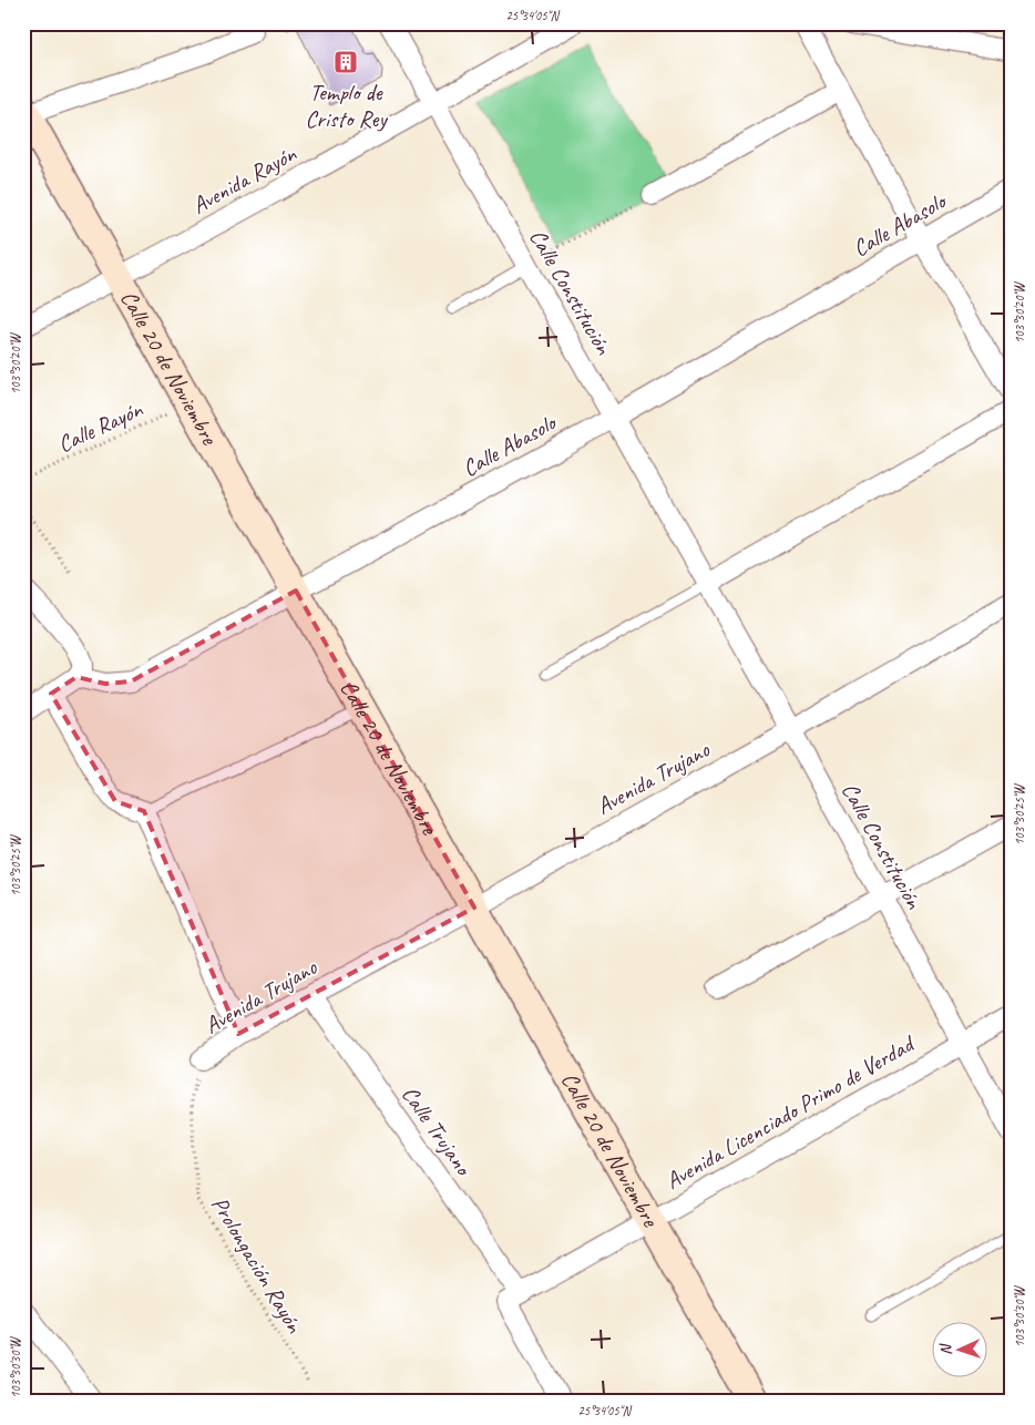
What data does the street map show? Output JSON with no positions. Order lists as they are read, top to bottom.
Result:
{
  "streets": {
    "main road": ["Calle 20 de Noviembre"],
    "street": [
      "Avenida Rayón",
      "Calle Abasolo",
      "Calle Constitución",
      "Avenida Trujano",
      "Avenida Licenciado Primo de Verdad",
      "Calle Trujano"
    ],
    "path": ["Calle Rayón", "Prolongación Rayón"]
  },
  "crossings": [
    ["Avenida Rayón", "Calle Constitución"],
    ["Avenida Rayón", "Calle 20 de Noviembre"],
    ["Calle Abasolo", "Calle Constitución"],
    ["Calle Abasolo", "Calle 20 de Noviembre"],
    ["Calle Constitución", "Avenida Trujano"],
    ["Calle Constitución", "Avenida Licenciado Primo de Verdad"],
    ["Calle 20 de Noviembre", "Calle Rayón"],
    ["Calle 20 de Noviembre", "Avenida Trujano"],
    ["Calle 20 de Noviembre", "Avenida Licenciado Primo de Verdad"],
    ["Avenida Trujano", "Calle Trujano"],
    ["Avenida Trujano", "Prolongación Rayón"],
    ["Avenida Licenciado Primo de Verdad", "Calle Trujano"]
  ],
  "places": {
    "building": ["Templo de Cristo Rey"]
  },
  "north": "left",
  "coordinates": [
    "25°34'05\"N",
    "103°30'20\"W",
    "103°30'25\"W",
    "103°30'30\"W"
  ]
}
